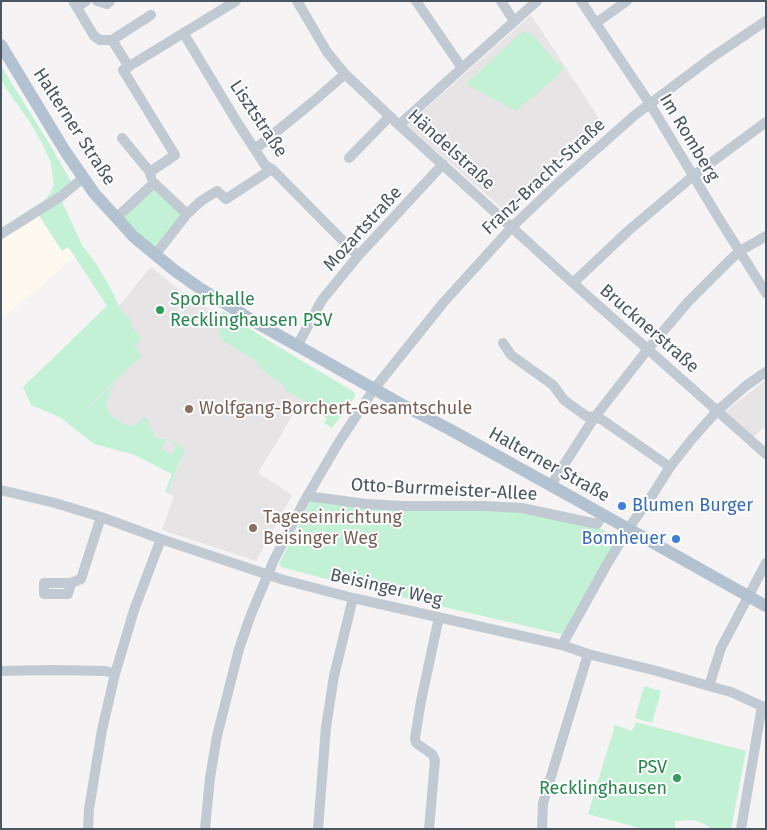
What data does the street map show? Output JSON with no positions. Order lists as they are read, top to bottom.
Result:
{
  "streets": {
    "main road": ["Halterner Straße"],
    "street": [
      "Lisztstraße",
      "Im Romberg",
      "Händelstraße",
      "Franz-Bracht-Straße",
      "Mozartstraße",
      "Brucknerstraße",
      "Otto-Burrmeister-Allee",
      "Beisinger Weg"
    ]
  },
  "crossings": [
    ["Lisztstraße", "Mozartstraße"],
    ["Halterner Straße", "Franz-Bracht-Straße"],
    ["Halterner Straße", "Mozartstraße"],
    ["Halterner Straße", "Otto-Burrmeister-Allee"],
    ["Im Romberg", "Franz-Bracht-Straße"],
    ["Händelstraße", "Franz-Bracht-Straße"],
    ["Händelstraße", "Mozartstraße"],
    ["Händelstraße", "Brucknerstraße"],
    ["Franz-Bracht-Straße", "Brucknerstraße"]
  ],
  "places": [
    "Sporthalle Recklinghausen PSV",
    "Wolfgang-Borchert-Gesamtschule",
    "Blumen Burger",
    "Tageseinrichtung Beisinger Weg",
    "Bomheuer",
    "PSV Recklinghausen"
  ]
}
